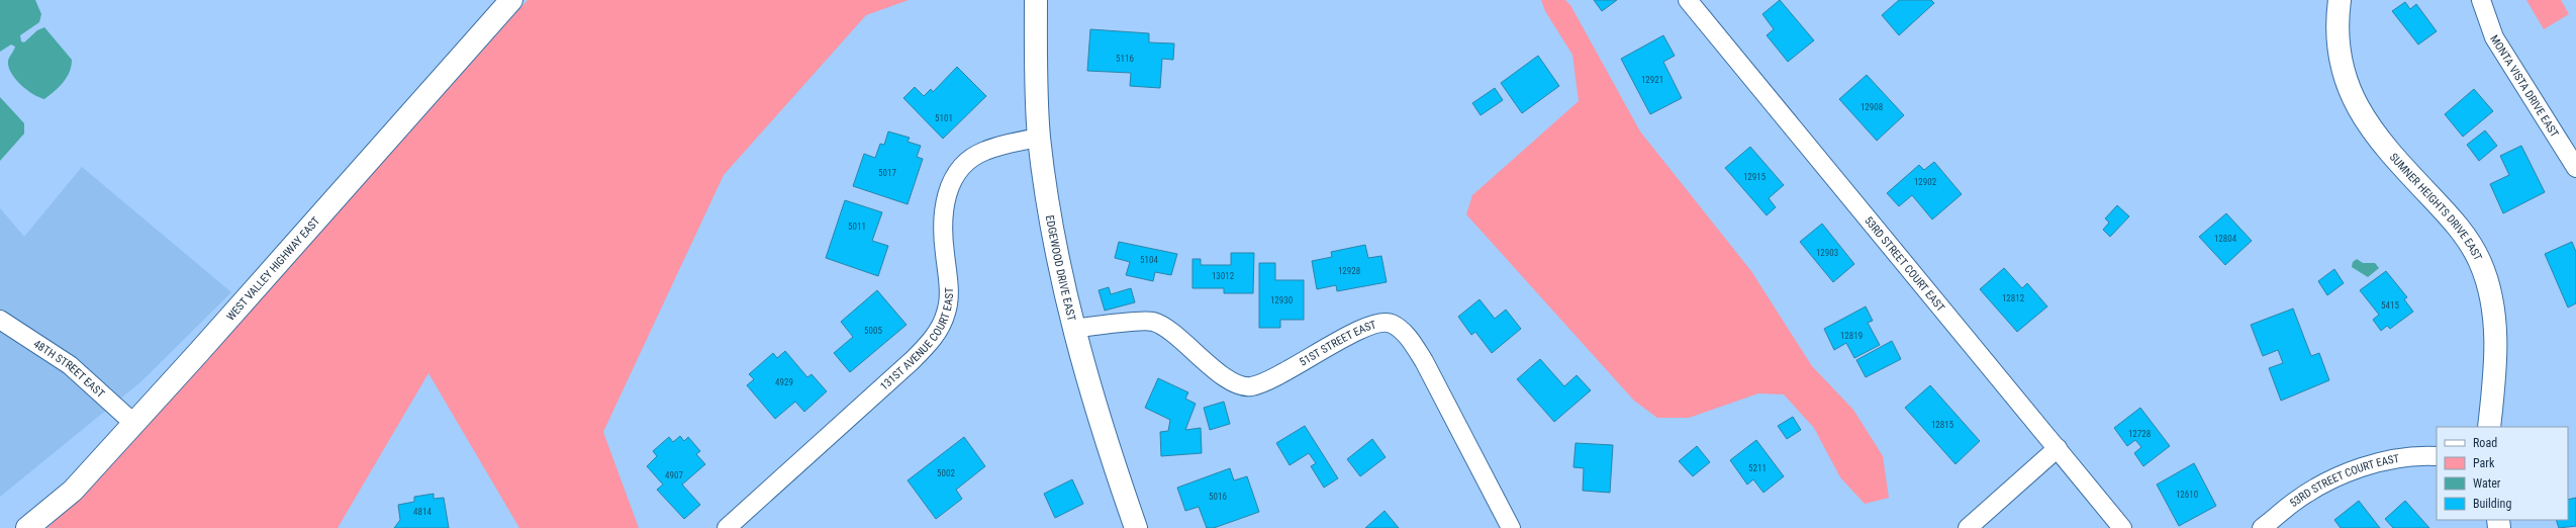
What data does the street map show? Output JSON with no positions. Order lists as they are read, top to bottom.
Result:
{
  "streets": {
    "street": [
      "MONTA VISTA DRIVE EAST",
      "SUMNER HEIGHTS DRIVE EAST",
      "53RD STREET COURT EAST",
      "EDGEWOOD DRIVE EAST",
      "WEST VALLEY HIGHWAY EAST",
      "131ST AVENUE COURT EAST",
      "51ST STREET EAST",
      "48TH STREET EAST"
    ]
  },
  "crossings": [
    ["EDGEWOOD DRIVE EAST", "131ST AVENUE COURT EAST"],
    ["EDGEWOOD DRIVE EAST", "51ST STREET EAST"],
    ["WEST VALLEY HIGHWAY EAST", "48TH STREET EAST"]
  ],
  "house_numbers": [
    "5116",
    "12921",
    "12908",
    "5101",
    "5017",
    "12915",
    "12902",
    "5011",
    "12804",
    "12903",
    "5104",
    "12928",
    "13012",
    "12812",
    "12930",
    "5415",
    "5005",
    "12819",
    "4929",
    "12815",
    "12728",
    "5211",
    "5002",
    "4907",
    "12610",
    "5016",
    "4814"
  ],
  "legend": [
    "Road",
    "Park",
    "Water",
    "Building"
  ]
}
